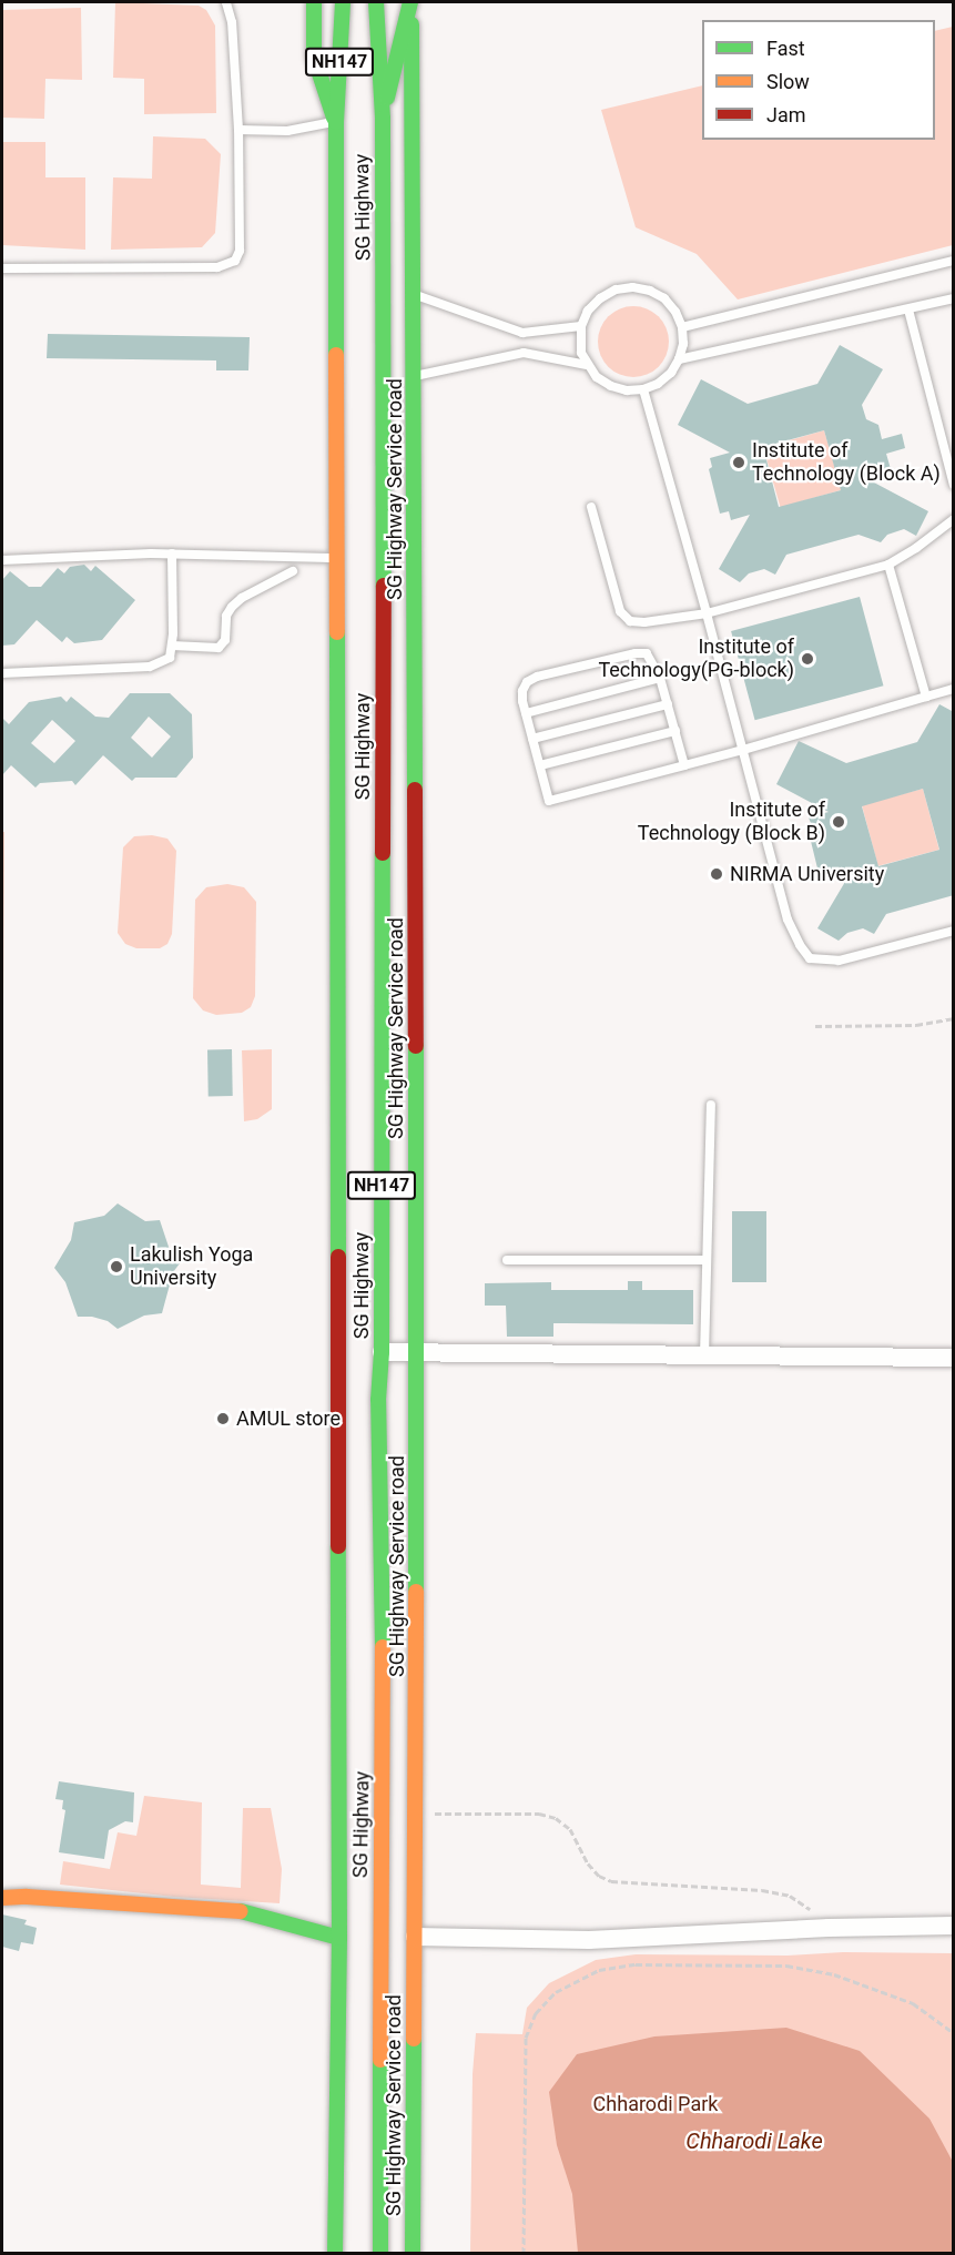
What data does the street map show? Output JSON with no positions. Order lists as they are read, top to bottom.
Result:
{
  "streets": {
    "main road": ["NH147", "SG Highway", "SG Highway Service road"]
  },
  "crossings": [
    ["NH147", "SG Highway"]
  ],
  "water": ["Chharodi Lake"],
  "parks": ["Chharodi Park"],
  "places": [
    "Institute of Technology (Block A)",
    "Institute of Technology(PG-block)",
    "Institute of Technology (Block B)",
    "NIRMA University",
    "Lakulish Yoga University",
    "AMUL store"
  ],
  "legend": ["Fast", "Slow", "Jam"]
}
